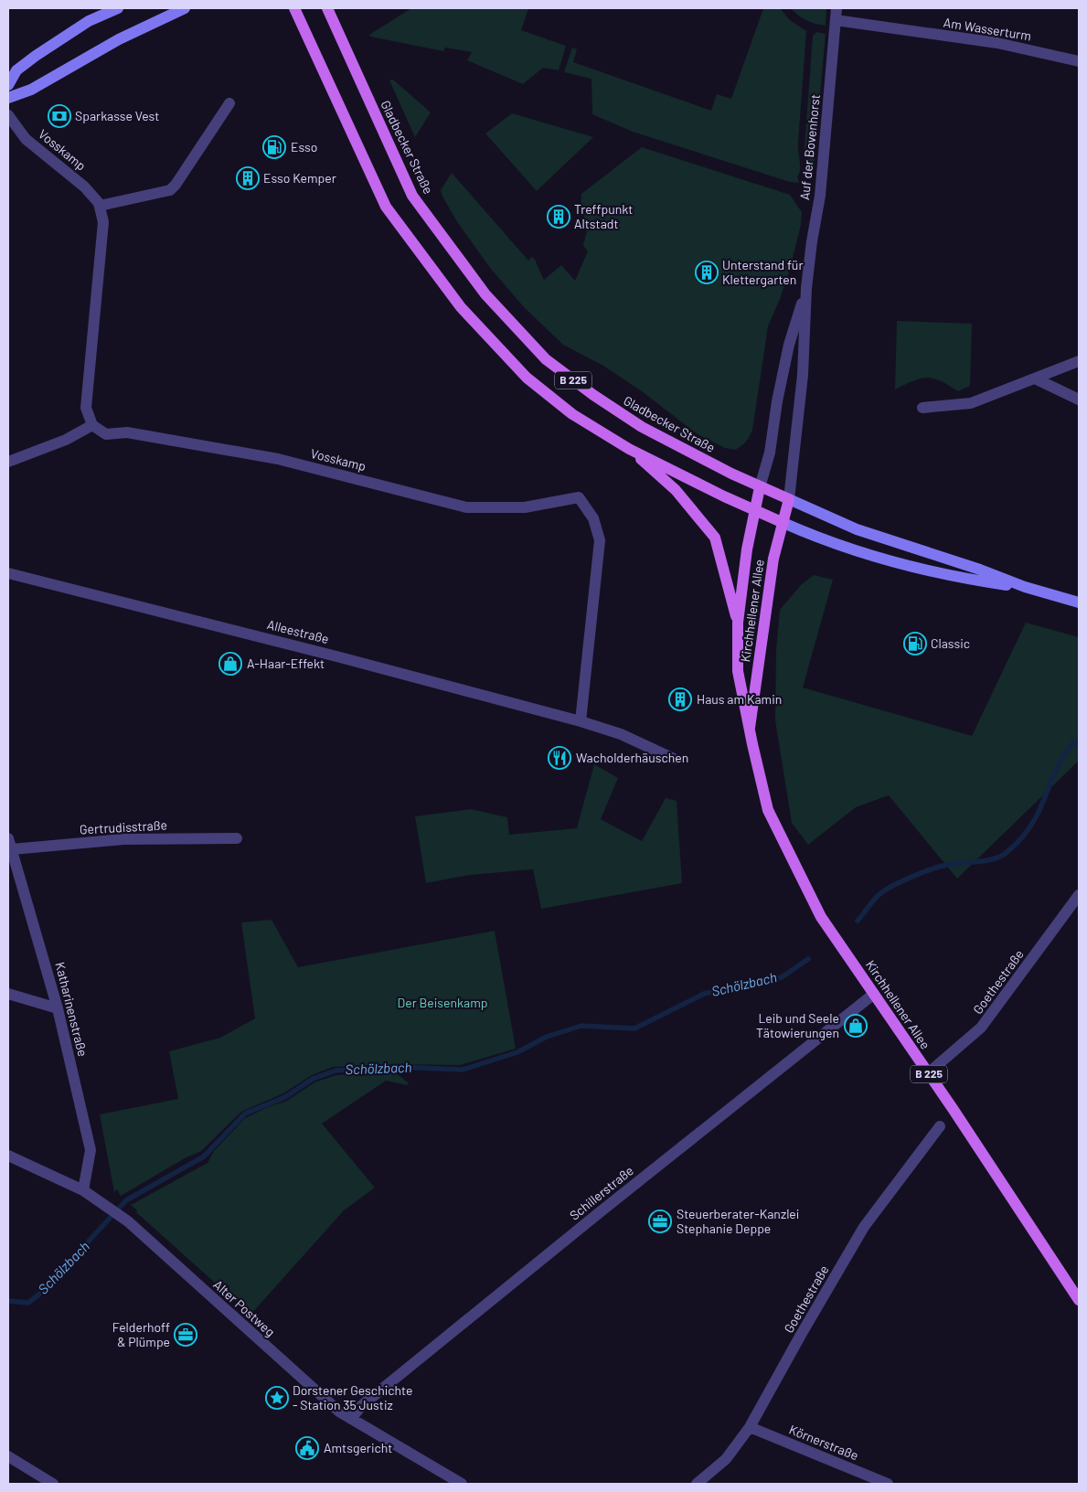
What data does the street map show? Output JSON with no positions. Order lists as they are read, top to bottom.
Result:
{
  "streets": {
    "main road": ["Gladbecker Straße", "B 225", "Kirchhellener Allee"],
    "street": [
      "Am Wasserturm",
      "Auf der Bovenhorst",
      "Vosskamp",
      "Alleestraße",
      "Gertrudisstraße",
      "Goethestraße",
      "Katharinenstraße",
      "Schillerstraße",
      "Alter Postweg",
      "Körnerstraße"
    ]
  },
  "crossings": [
    ["Am Wasserturm", "Auf der Bovenhorst"],
    ["Gladbecker Straße", "Auf der Bovenhorst"],
    ["Gladbecker Straße", "Kirchhellener Allee"],
    ["Auf der Bovenhorst", "Kirchhellener Allee"],
    ["Vosskamp", "Alleestraße"],
    ["B 225", "Kirchhellener Allee"],
    ["Kirchhellener Allee", "Goethestraße"],
    ["Kirchhellener Allee", "Schillerstraße"],
    ["Gertrudisstraße", "Katharinenstraße"],
    ["Goethestraße", "Körnerstraße"],
    ["Katharinenstraße", "Alter Postweg"],
    ["Schillerstraße", "Alter Postweg"]
  ],
  "water": ["Schölzbach"],
  "parks": ["Der Beisenkamp"],
  "places": {
    "bank": ["Sparkasse Vest"],
    "fuel station": ["Esso", "Classic"],
    "building": [
      "Esso Kemper",
      "Treffpunkt Altstadt",
      "Unterstand für Klettergarten",
      "Haus am Kamin"
    ],
    "shop": ["A-Haar-Effekt", "Leib und Seele Tätowierungen"],
    "restaurant": ["Wacholderhäuschen"],
    "office": ["Steuerberater-Kanzlei Stephanie Deppe", "Felderhoff & Plümpe"],
    "place": ["Dorstener Geschichte - Station 35 Justiz"],
    "public building": ["Amtsgericht"]
  }
}
